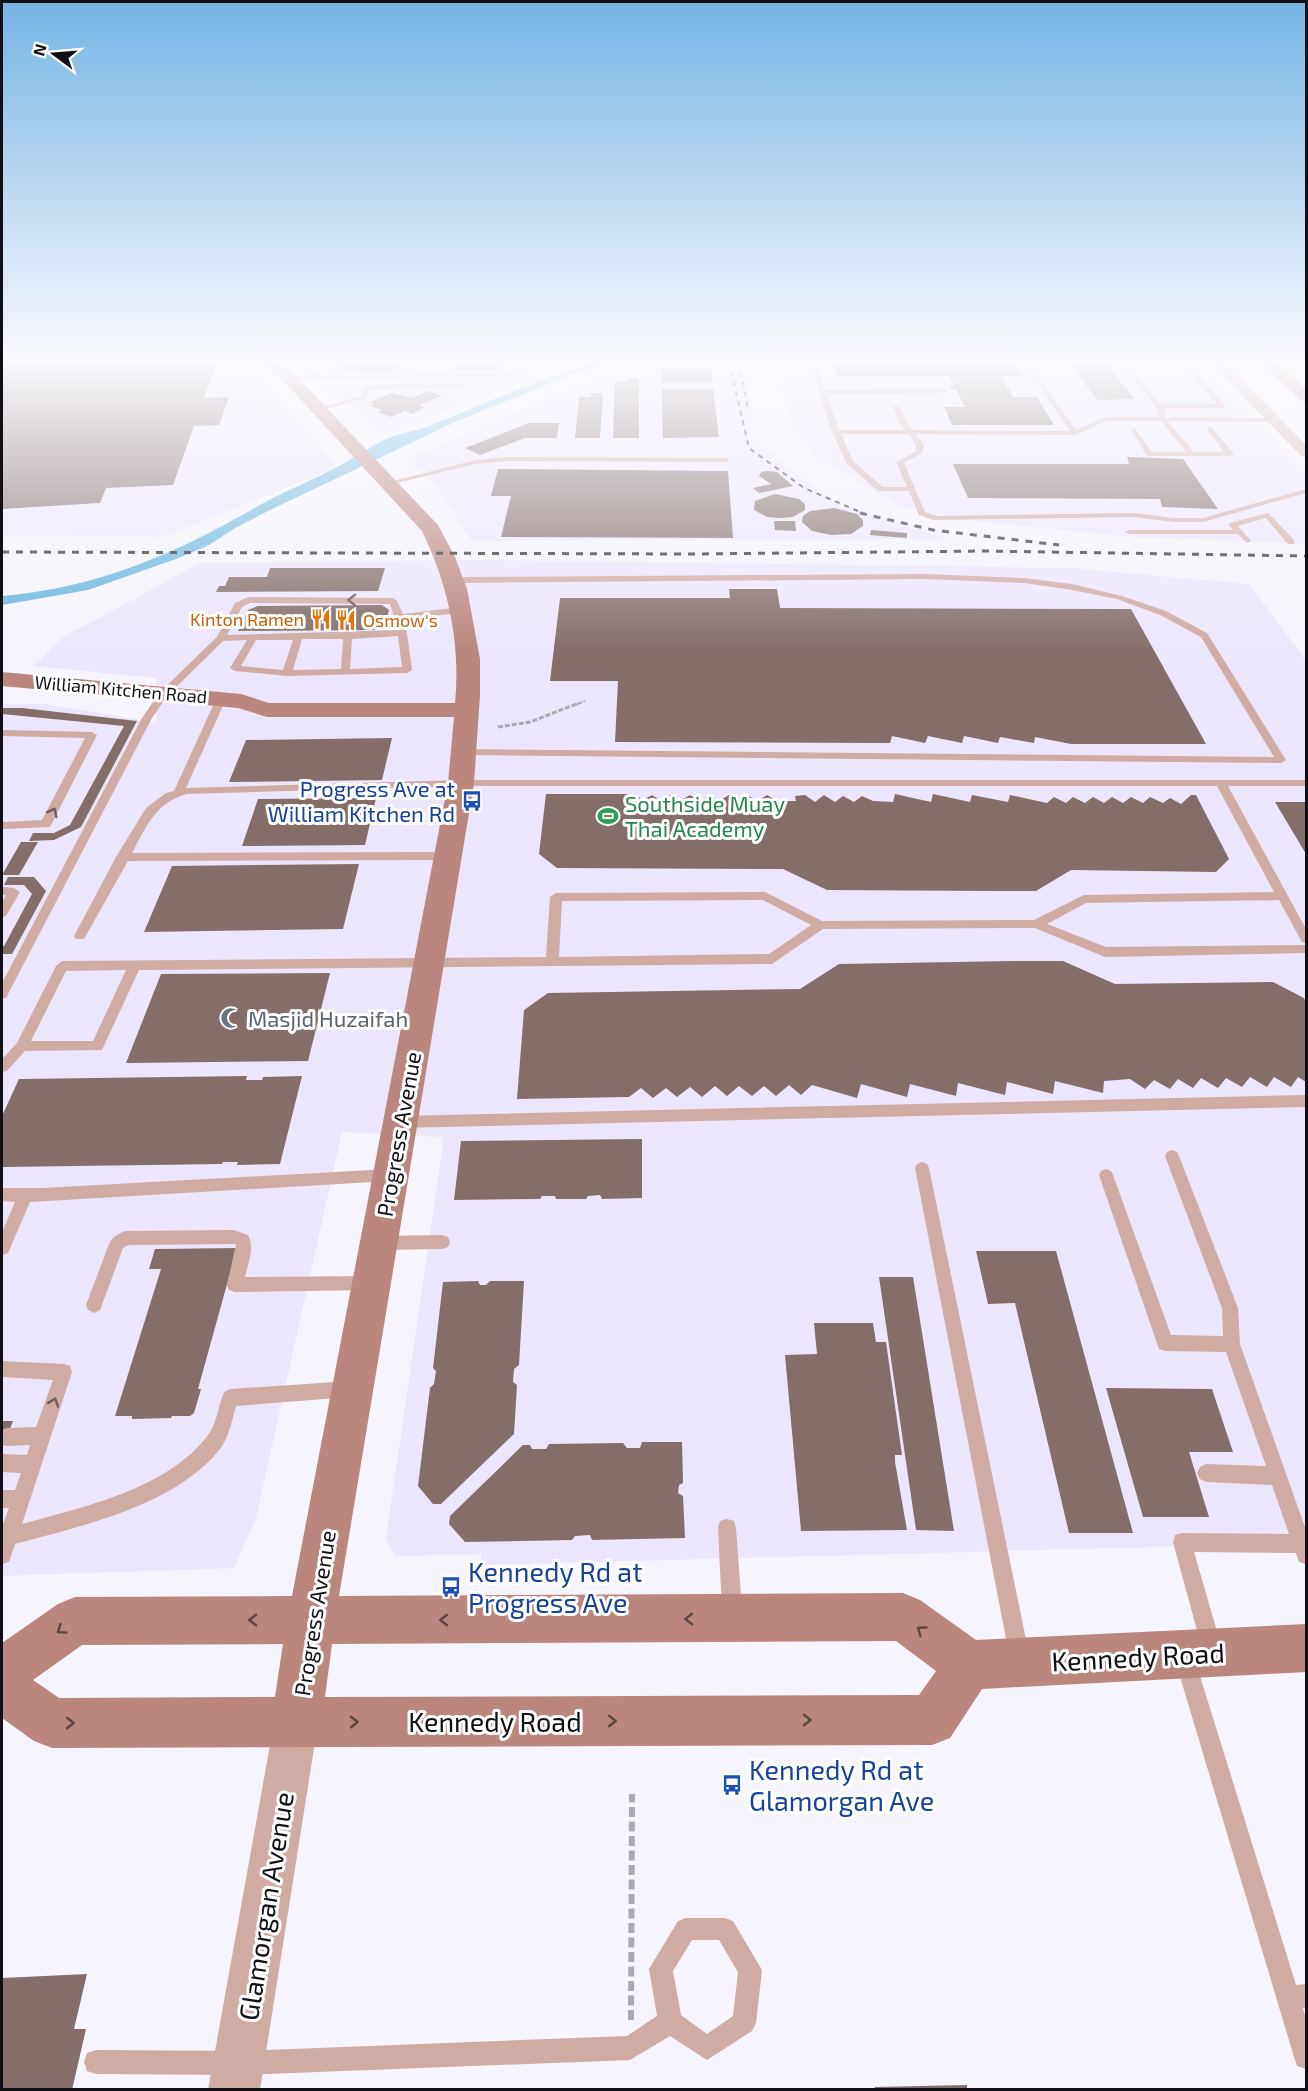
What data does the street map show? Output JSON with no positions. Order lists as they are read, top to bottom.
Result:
{
  "streets": {
    "main road": ["William Kitchen Road", "Progress Avenue", "Kennedy Road"],
    "street": ["Glamorgan Avenue"]
  },
  "crossings": [
    ["William Kitchen Road", "Progress Avenue"],
    ["Progress Avenue", "Kennedy Road"],
    ["Progress Avenue", "Glamorgan Avenue"],
    ["Kennedy Road", "Glamorgan Avenue"]
  ],
  "places": {
    "restaurant": ["Kinton Ramen", "Osmow's"],
    "bus stop": ["Progress Ave at William Kitchen Rd", "Kennedy Rd at Progress Ave", "Kennedy Rd at Glamorgan Ave"],
    "sports": ["Southside Muay Thai Academy"],
    "mosque": ["Masjid Huzaifah"]
  },
  "north": "left"
}
